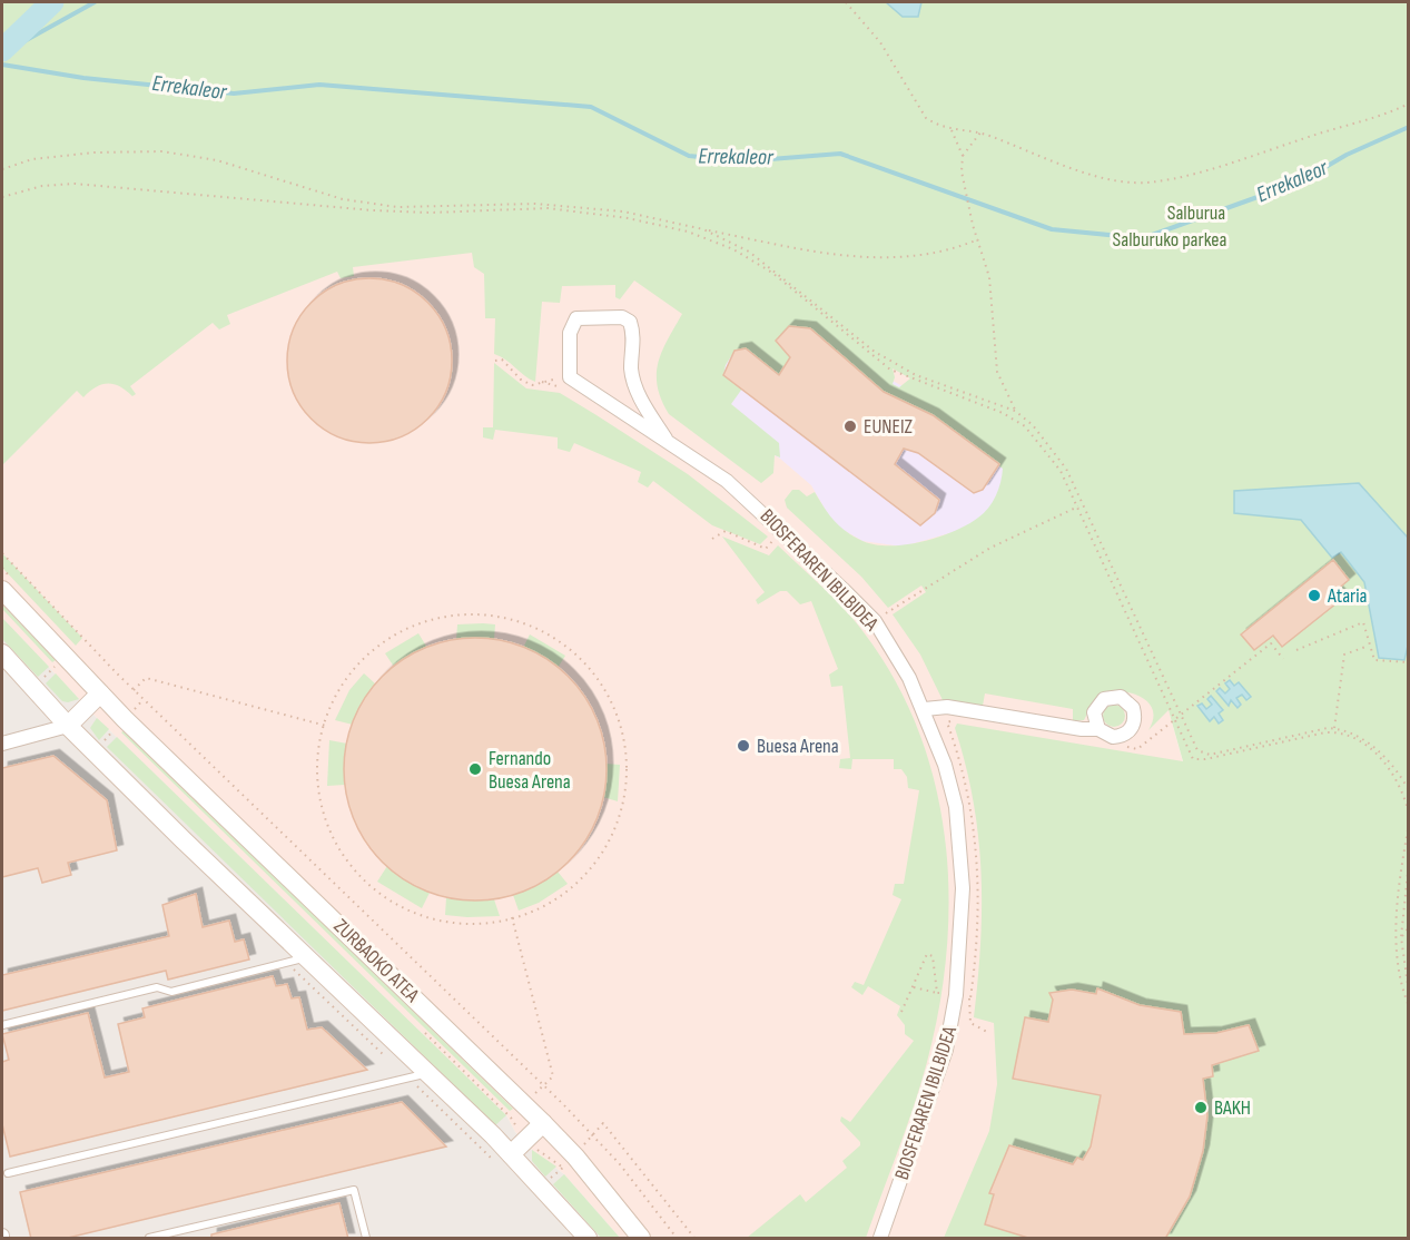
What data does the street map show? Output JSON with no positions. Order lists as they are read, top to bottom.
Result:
{
  "streets": {
    "street": ["BIOSFERAREN IBILBIDEA", "ZURBAOKO ATEA"]
  },
  "water": ["Errekaleor"],
  "parks": ["Salburua", "Salburuko parkea"],
  "places": [
    "EUNEIZ",
    "Ataria",
    "Buesa Arena",
    "Fernando Buesa Arena",
    "BAKH"
  ]
}
